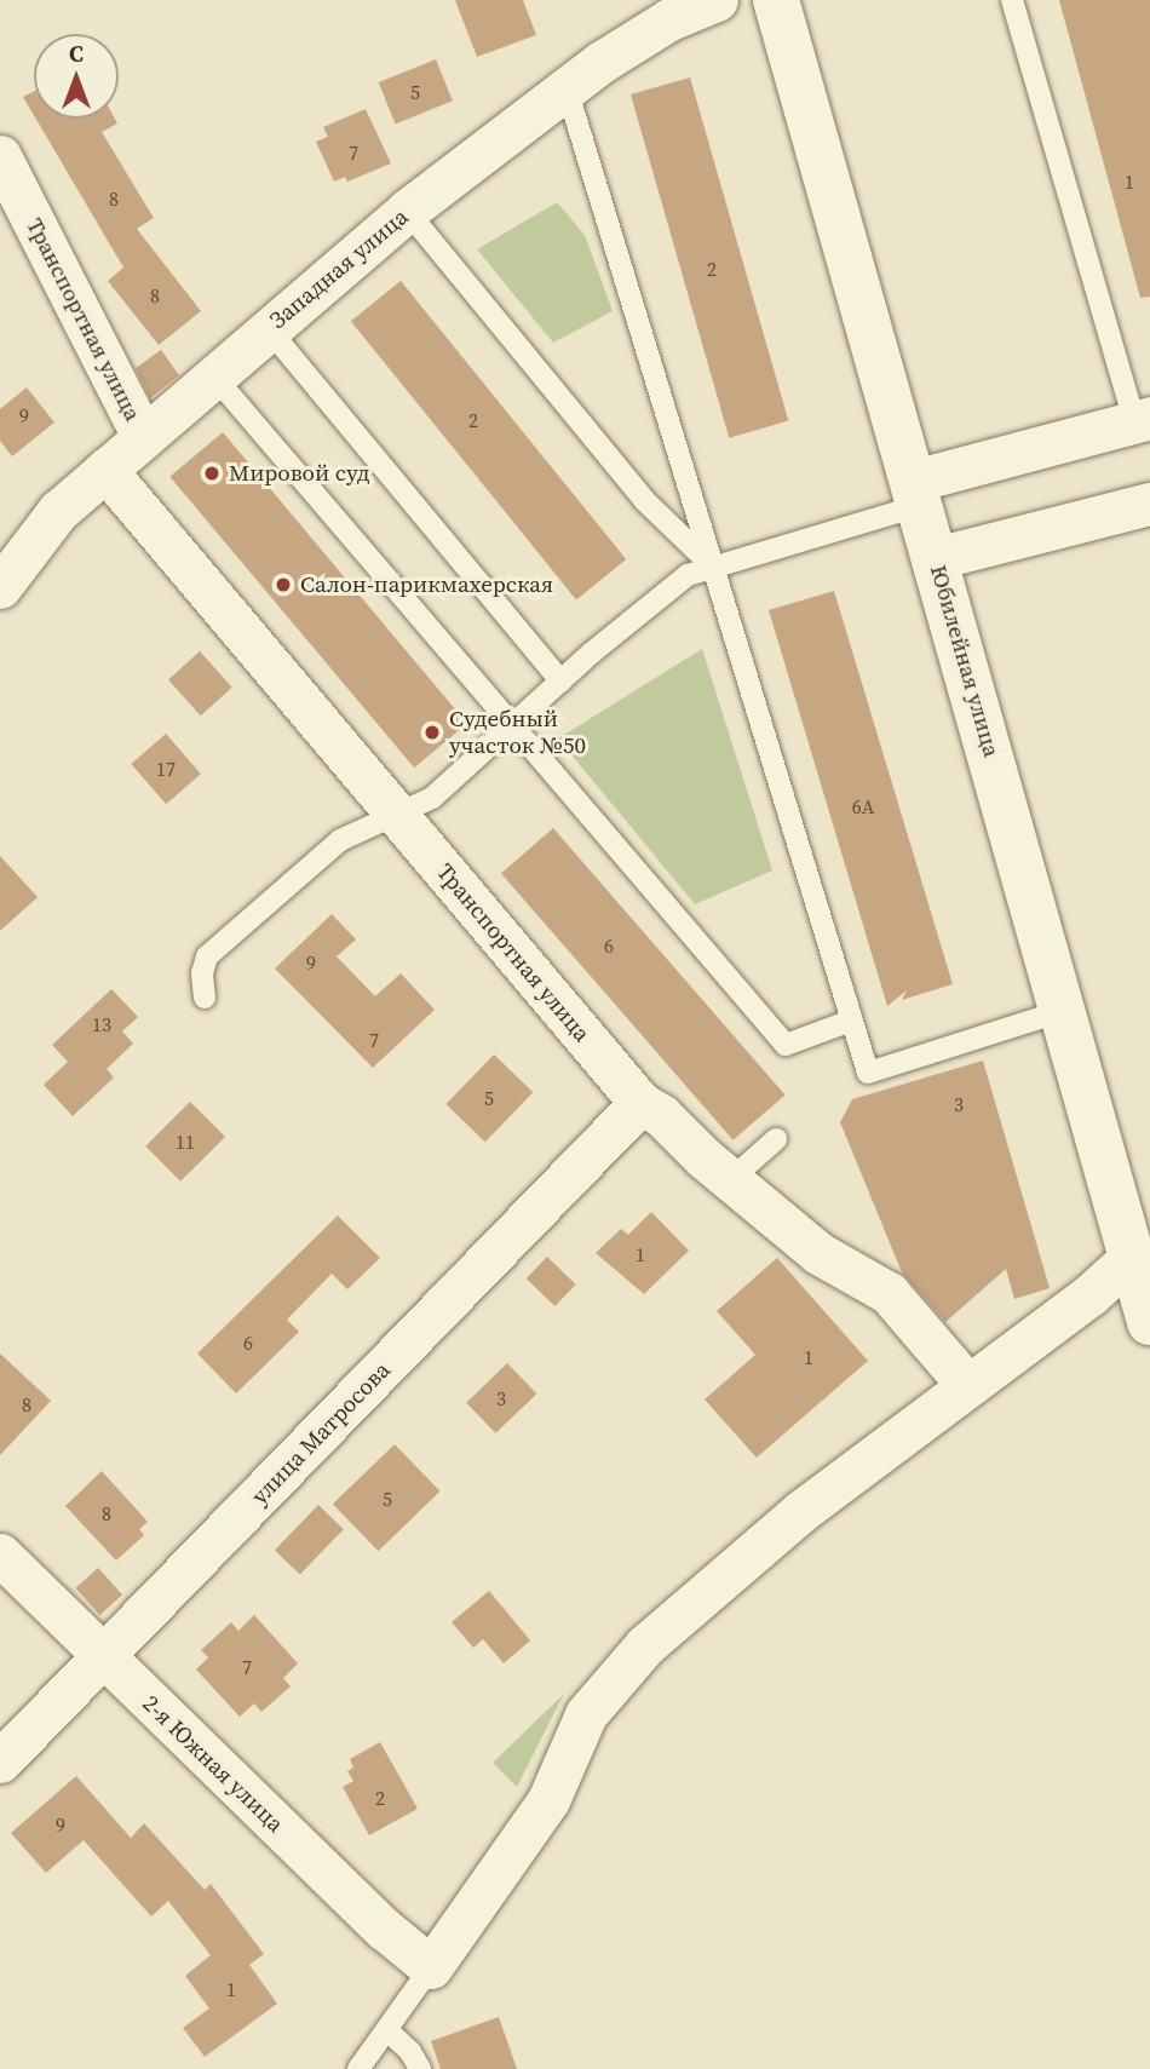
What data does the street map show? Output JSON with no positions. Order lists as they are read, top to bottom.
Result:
{
  "streets": {
    "main road": ["Юбилейная улица"],
    "street": [
      "Западная улица",
      "Транспортная улица",
      "улица Матросова",
      "2-я Южная улица"
    ]
  },
  "crossings": [
    ["Западная улица", "Транспортная улица"],
    ["Транспортная улица", "улица Матросова"],
    ["улица Матросова", "2-я Южная улица"]
  ],
  "places": ["Мировой суд", "Салон-парикмахерская", "Судебный участок №50"],
  "house_numbers": [
    "5",
    "7",
    "1",
    "8",
    "2",
    "8",
    "9",
    "2",
    "17",
    "6А",
    "6",
    "9",
    "13",
    "7",
    "5",
    "3",
    "11",
    "1",
    "6",
    "1",
    "3",
    "8",
    "5",
    "8",
    "7",
    "2",
    "9",
    "1"
  ],
  "north": "top"
}
